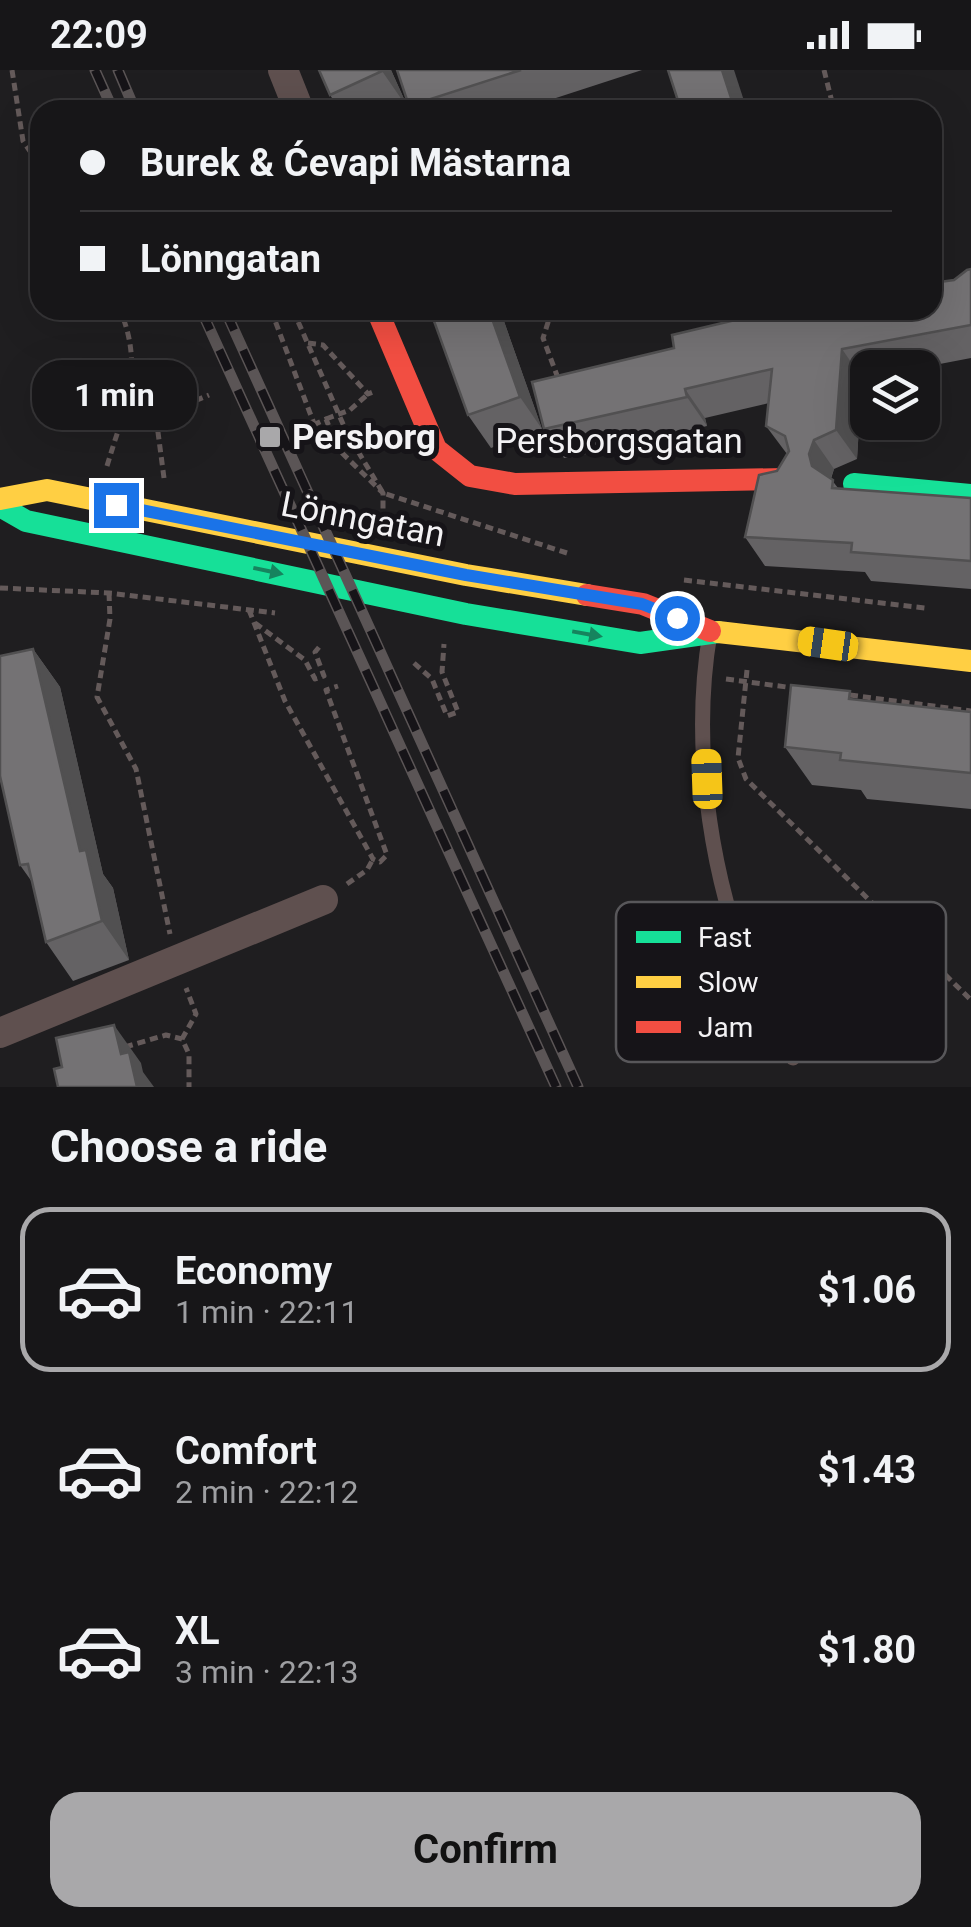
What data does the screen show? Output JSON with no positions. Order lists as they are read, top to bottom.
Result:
{
  "streets": {
    "street": ["Persborgsgatan", "Lönngatan"]
  },
  "places": {
    "transit": ["Persborg"]
  },
  "legend": ["Fast", "Slow", "Jam"],
  "page": {
    "status": "22:09",
    "banner": ["Burek & Ćevapi Mästarna", "Lönngatan"],
    "bubble": "1 min",
    "heading": "Choose a ride",
    "list": [
      {
        "name": "Economy",
        "note": "1 min · 22:11",
        "value": "$1.06"
      },
      {
        "name": "Comfort",
        "note": "2 min · 22:12",
        "value": "$1.43"
      },
      {
        "name": "XL",
        "note": "3 min · 22:13",
        "value": "$1.80"
      }
    ],
    "buttons": "Confirm"
  }
}
